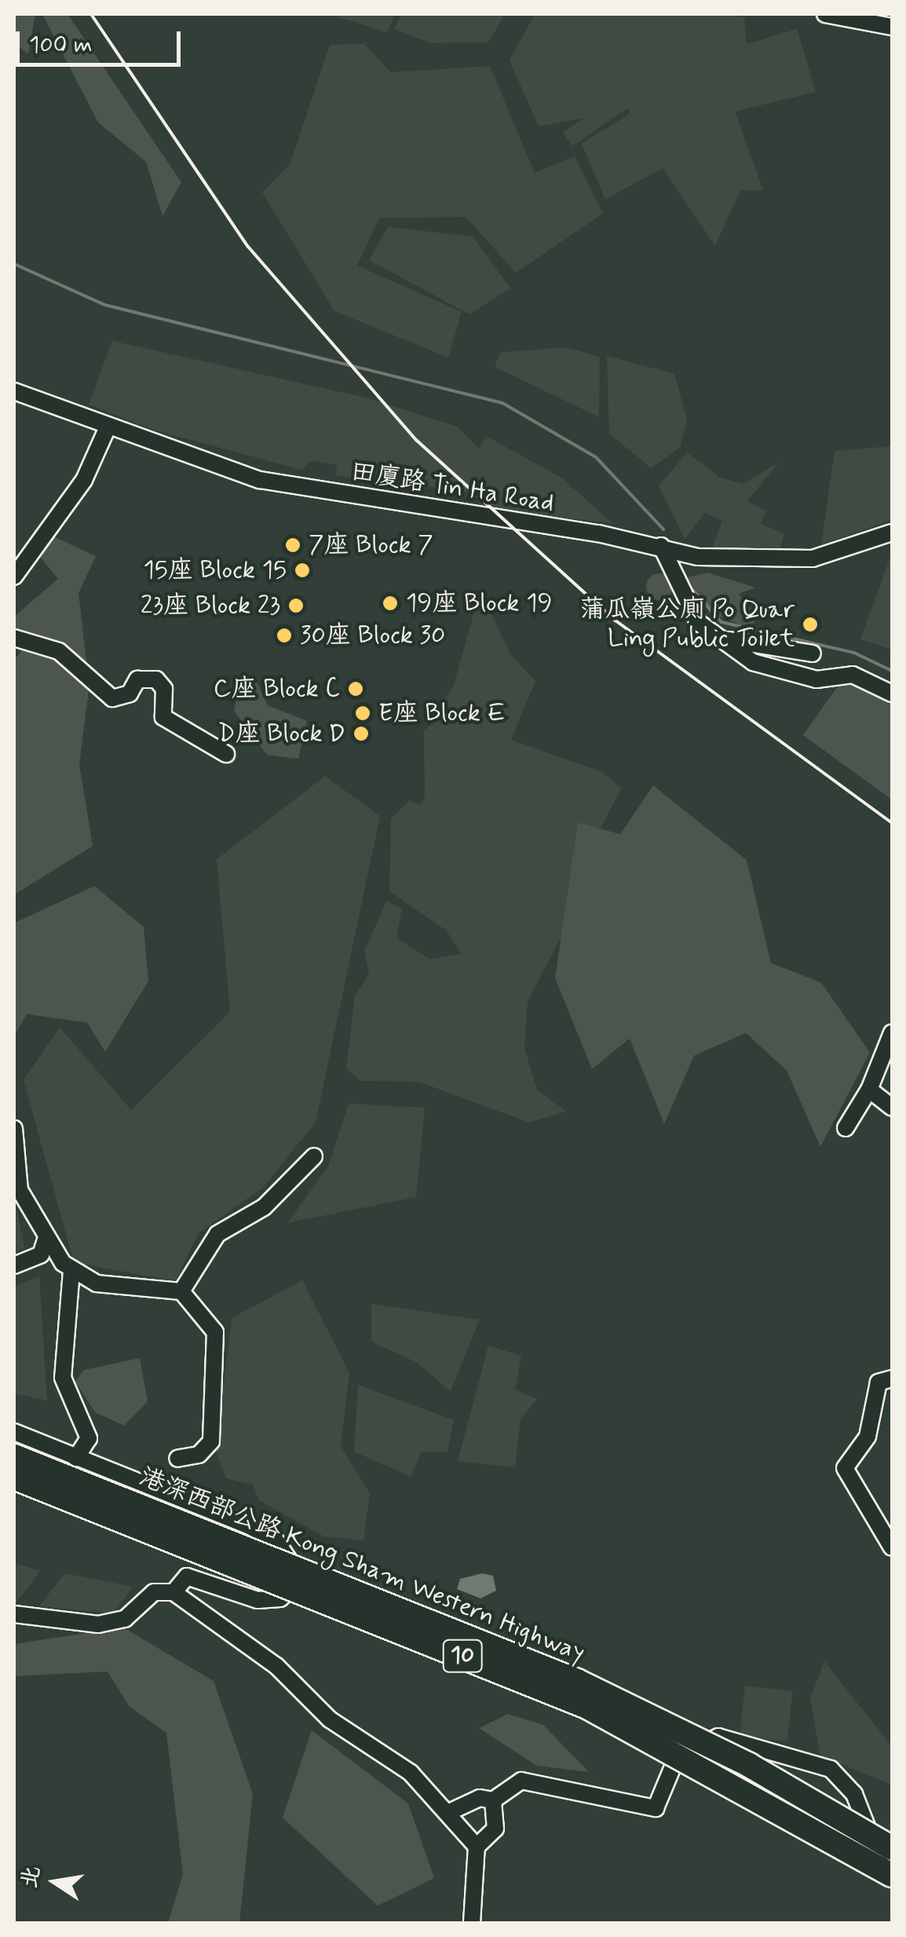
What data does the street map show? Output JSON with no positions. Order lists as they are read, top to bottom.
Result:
{
  "streets": {
    "highway": ["港深西部公路 Kong Sham Western Highway", "10"],
    "street": ["田廈路 Tin Ha Road"]
  },
  "places": [
    "7座 Block 7",
    "15座 Block 15",
    "19座 Block 19",
    "23座 Block 23",
    "蒲瓜嶺公廁 Po Quar Ling Public Toilet",
    "30座 Block 30",
    "C座 Block C",
    "E座 Block E",
    "D座 Block D"
  ],
  "scale_bar": "100 m",
  "north": "left"
}
